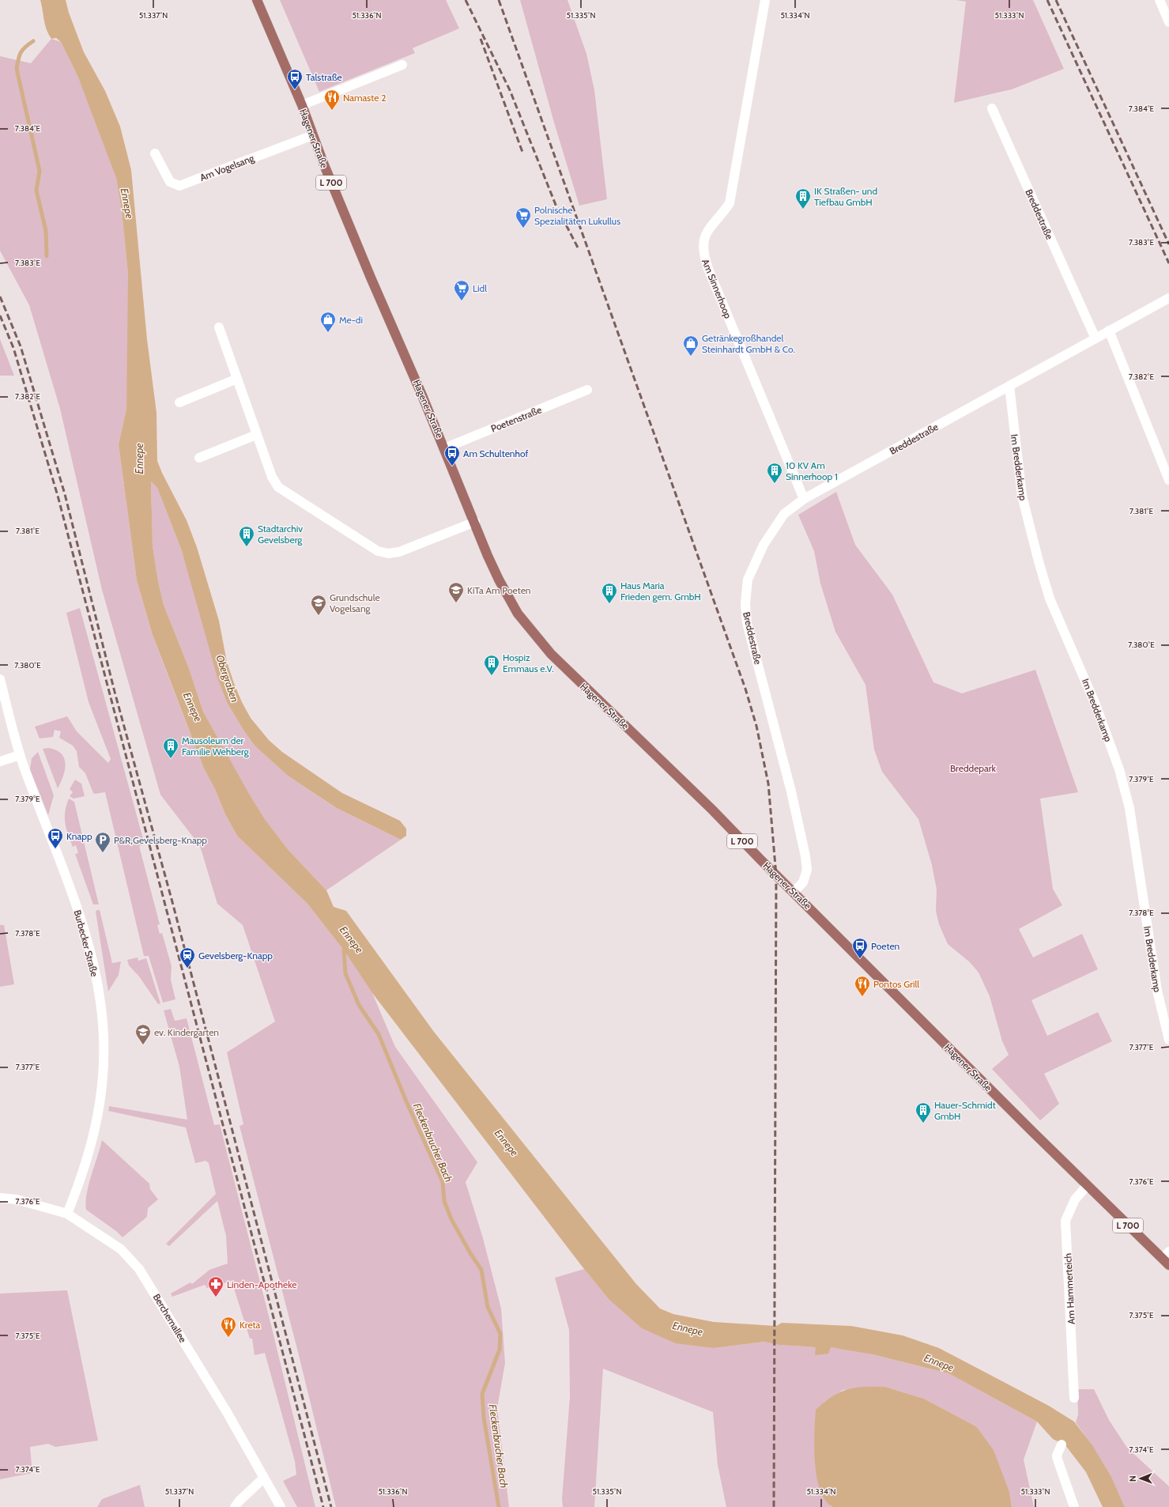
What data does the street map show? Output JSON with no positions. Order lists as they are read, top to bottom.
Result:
{
  "streets": {
    "main road": ["Hagener Straße", "L 700"],
    "street": [
      "Am Vogelsang",
      "Breddestraße",
      "Am Sinnerhoop",
      "Poetenstraße",
      "Im Bredderkamp",
      "Burbecker Straße",
      "Am Hammerteich",
      "Berchemallee"
    ]
  },
  "crossings": [
    ["Hagener Straße", "Am Vogelsang"],
    ["Hagener Straße", "Breddestraße"],
    ["Hagener Straße", "Poetenstraße"],
    ["Hagener Straße", "Am Hammerteich"],
    ["Breddestraße", "Am Sinnerhoop"],
    ["Breddestraße", "Im Bredderkamp"],
    ["Burbecker Straße", "Berchemallee"]
  ],
  "water": ["Ennepe", "Obergraben", "Fleckenbrucher Bach"],
  "parks": ["Breddepark"],
  "places": {
    "bus stop": [
      "Talstraße",
      "Am Schultenhof",
      "Knapp",
      "Poeten"
    ],
    "restaurant": ["Namaste 2", "Pontos Grill", "Kreta"],
    "building": [
      "IK Straßen- und Tiefbau GmbH",
      "10 KV Am Sinnerhoop 1",
      "Stadtarchiv Gevelsberg",
      "Haus Maria Frieden gem. GmbH",
      "Hospiz Emmaus e.V.",
      "Mausoleum der Familie Wehberg",
      "Hauer-Schmidt GmbH"
    ],
    "supermarket": ["Polnische Spezialitäten Lukullus", "Lidl"],
    "shop": ["Me-di", "Getränkegroßhandel Steinhardt GmbH & Co."],
    "school or university": ["KiTa Am Poeten", "Grundschule Vogelsang", "ev. Kindergarten"],
    "parking": ["P&R,Gevelsberg-Knapp"],
    "station": ["Gevelsberg-Knapp"],
    "pharmacy": ["Linden-Apotheke"]
  },
  "north": "left",
  "coordinates": [
    "51.337°N",
    "51.336°N",
    "51.335°N",
    "51.334°N",
    "51.333°N",
    "7.384°E",
    "7.383°E",
    "7.382°E",
    "7.381°E",
    "7.380°E",
    "7.379°E",
    "7.378°E",
    "7.377°E",
    "7.376°E",
    "7.375°E",
    "7.374°E"
  ]
}
